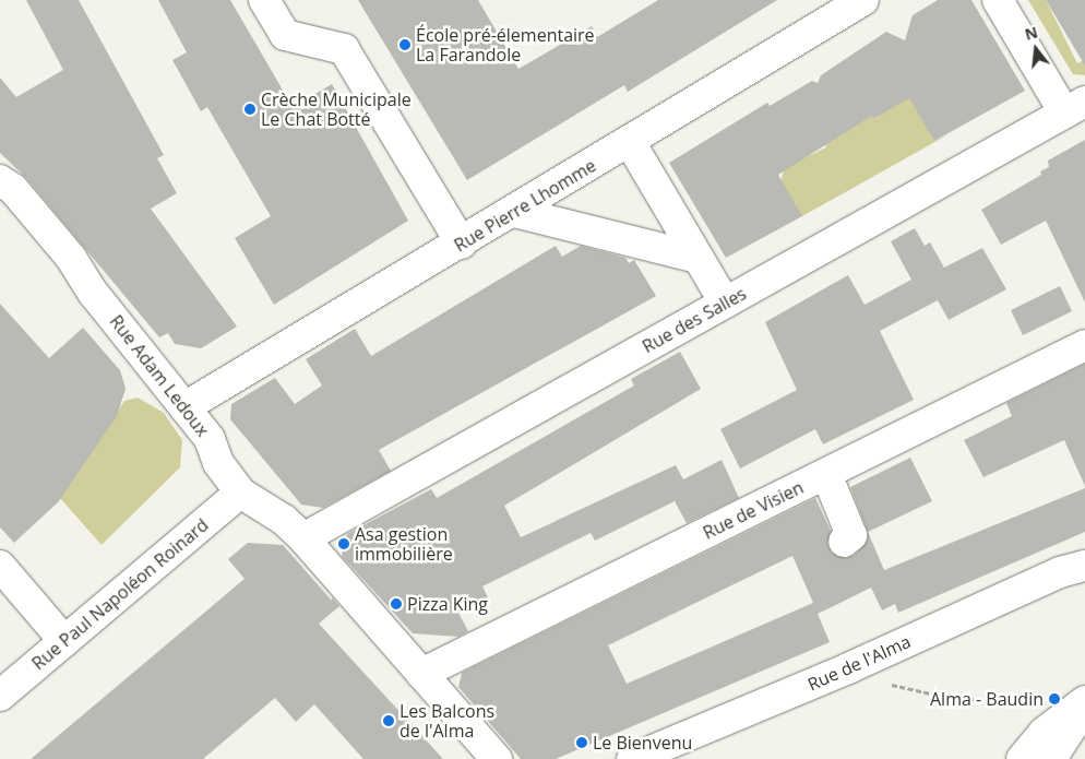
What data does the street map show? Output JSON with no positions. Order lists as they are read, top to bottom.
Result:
{
  "streets": {
    "street": [
      "Rue Pierre Lhomme",
      "Rue des Salles",
      "Rue Adam Ledoux",
      "Rue de Visien",
      "Rue Paul Napoléon Roinard",
      "Rue de l'Alma"
    ]
  },
  "crossings": [
    ["Rue Pierre Lhomme", "Rue Adam Ledoux"],
    ["Rue des Salles", "Rue Adam Ledoux"],
    ["Rue Adam Ledoux", "Rue de Visien"],
    ["Rue Adam Ledoux", "Rue Paul Napoléon Roinard"]
  ],
  "places": [
    "École pré-élementaire La Farandole",
    "Crèche Municipale Le Chat Botté",
    "Asa gestion immobilière",
    "Pizza King",
    "Alma - Baudin",
    "Les Balcons de l'Alma",
    "Le Bienvenu"
  ],
  "north": "top"
}
